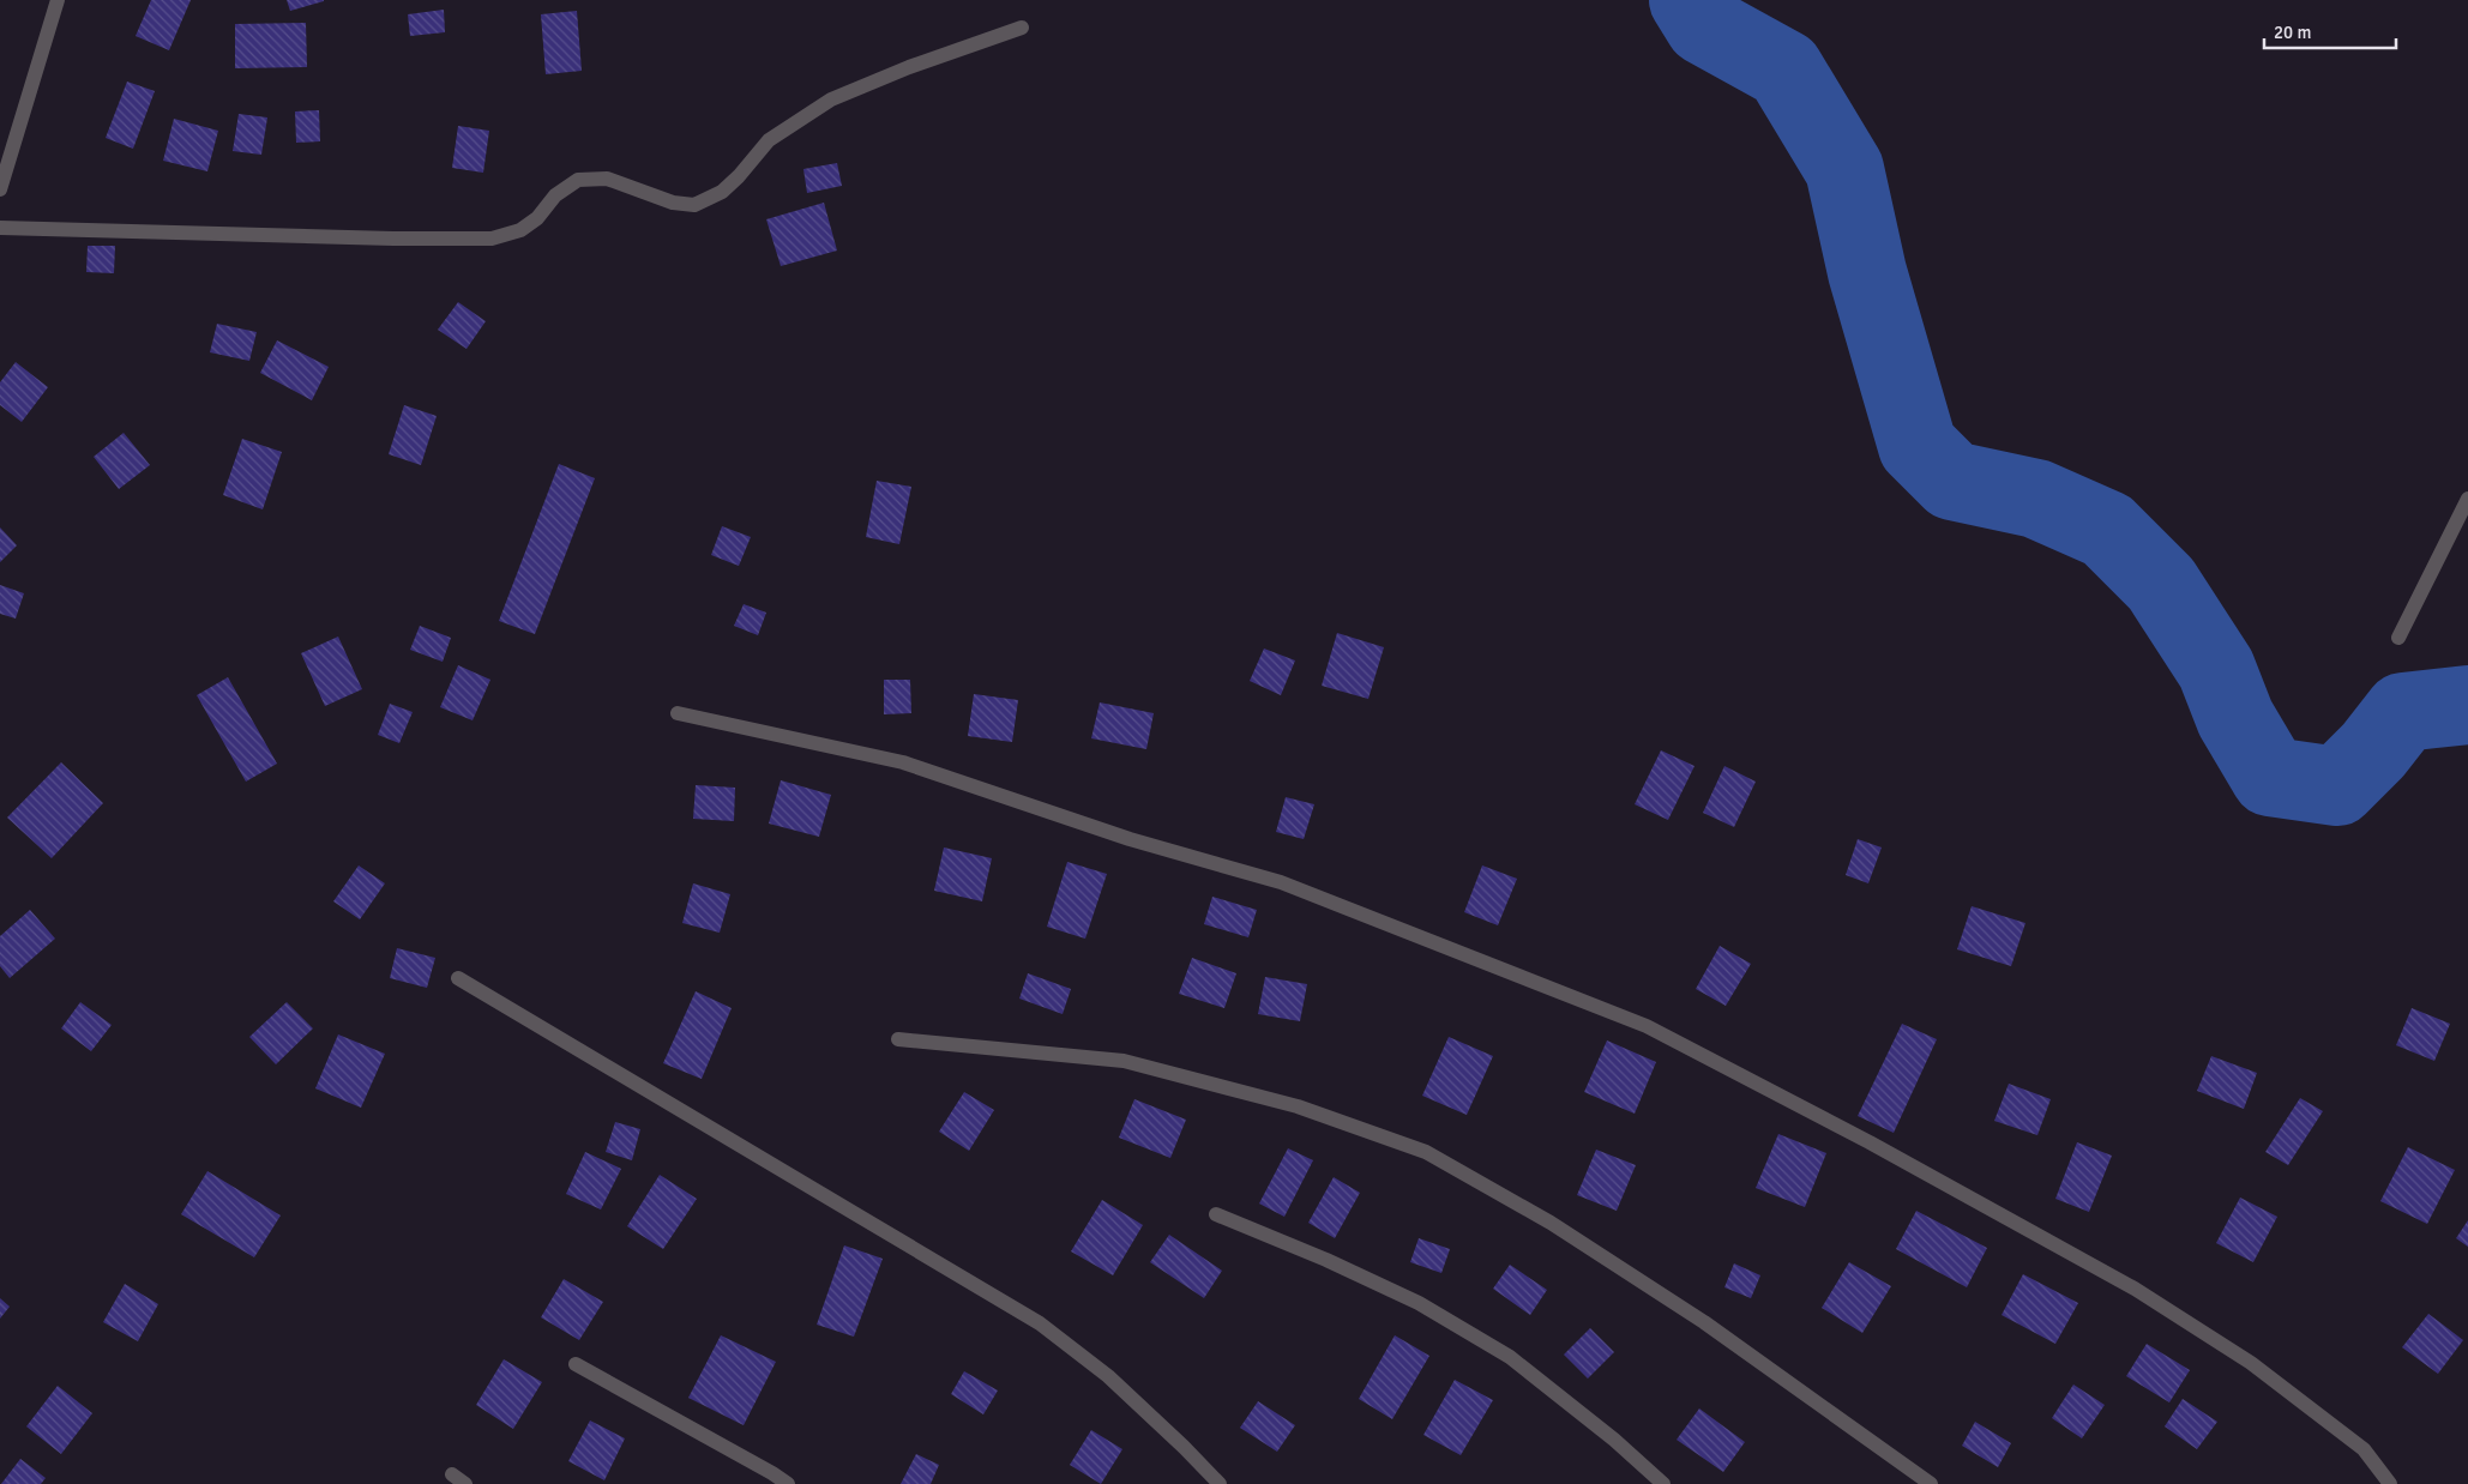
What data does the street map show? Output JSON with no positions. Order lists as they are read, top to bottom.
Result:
{
  "scale_bar": "20 m"
}
